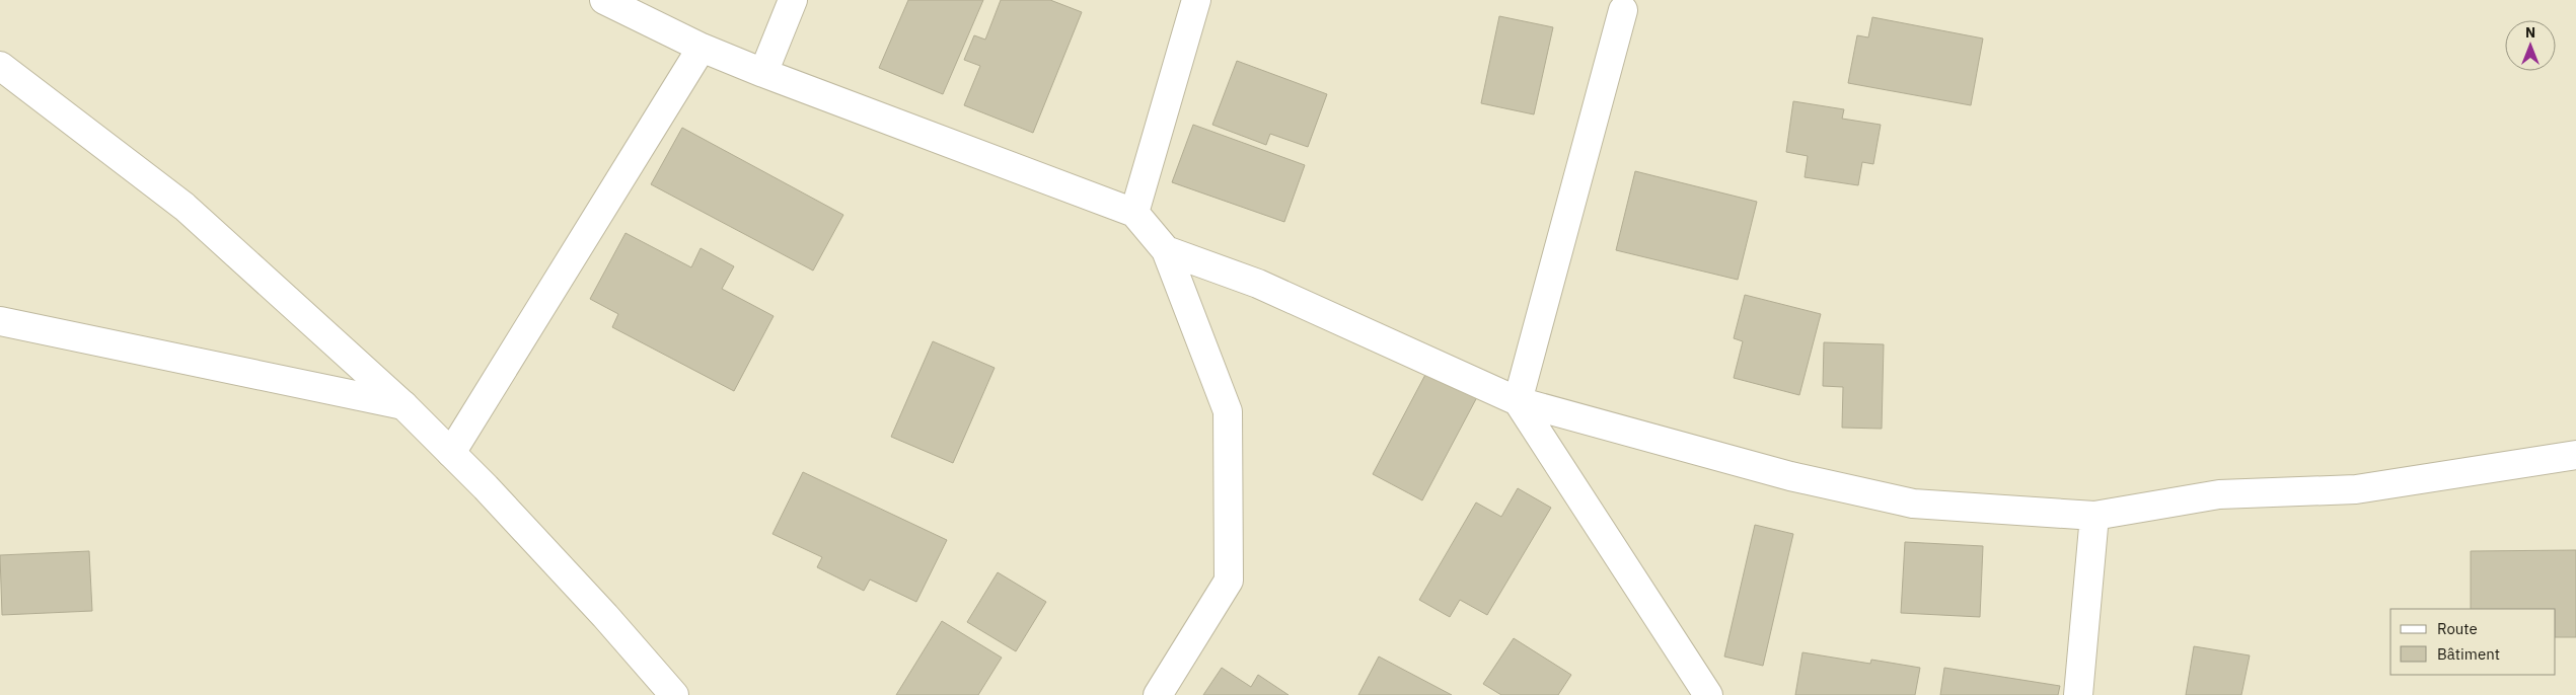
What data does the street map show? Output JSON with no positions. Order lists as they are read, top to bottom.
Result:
{
  "legend": ["Route", "Bâtiment"],
  "north": "top"
}
